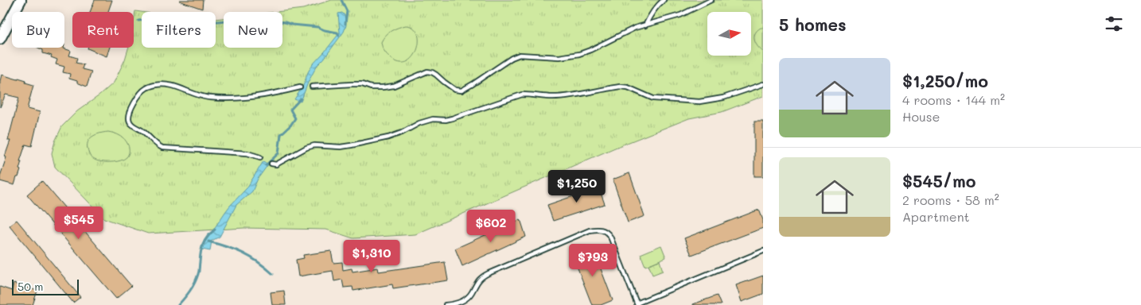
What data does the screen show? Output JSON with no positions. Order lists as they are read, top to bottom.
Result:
{
  "scale_bar": "50 m",
  "north": "right",
  "page": {
    "heading": "5 homes",
    "chip": [
      "Buy",
      "Rent",
      "Filters",
      "New"
    ],
    "list": [
      {
        "name": "$1,250/mo",
        "note": "4 rooms · 144 m² · House"
      },
      {
        "name": "$545/mo",
        "note": "2 rooms · 58 m² · Apartment"
      }
    ],
    "price": [
      "$1,250",
      "$545",
      "$602",
      "$1,310",
      "$793"
    ],
    "scale": "50 m"
  }
}
